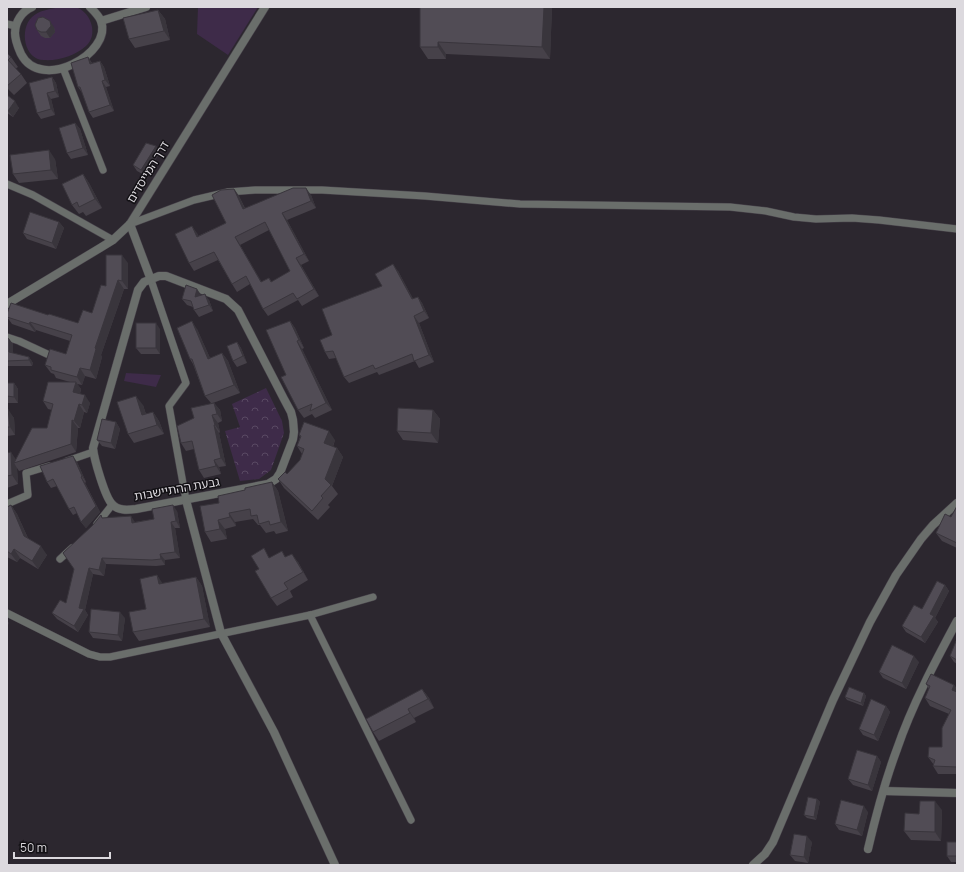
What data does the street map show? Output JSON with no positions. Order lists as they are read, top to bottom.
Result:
{
  "streets": {
    "street": ["דרך המייסדים", "גבעת ההתיישבות"]
  },
  "scale_bar": "50 m"
}
